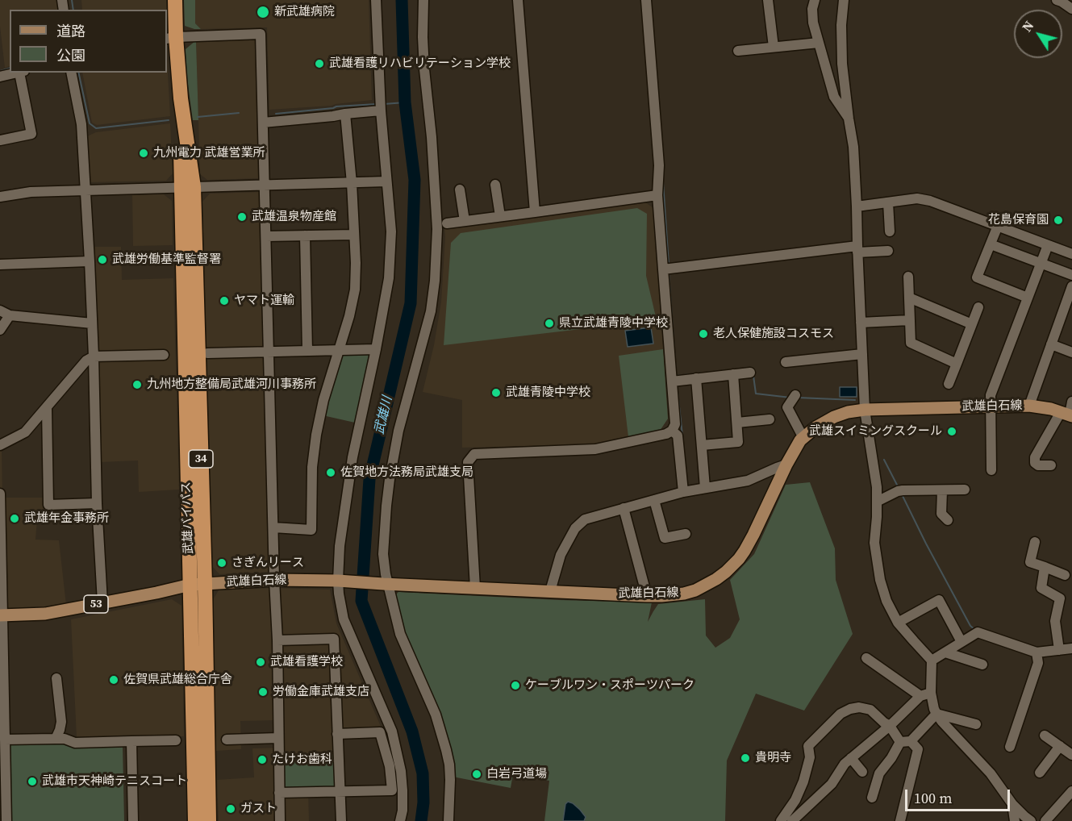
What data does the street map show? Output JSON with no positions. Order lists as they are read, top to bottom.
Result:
{
  "streets": {
    "highway": ["34", "武雄バイパス"],
    "main road": ["武雄白石線", "53"]
  },
  "crossings": [
    ["武雄白石線", "武雄バイパス"],
    ["武雄白石線", "53"],
    ["武雄バイパス", "53"]
  ],
  "water": ["武雄川"],
  "places": [
    "新武雄病院",
    "武雄看護リハビリテーション学校",
    "九州電力 武雄営業所",
    "武雄温泉物産館",
    "花島保育園",
    "武雄労働基準監督署",
    "ヤマト運輸",
    "県立武雄青陵中学校",
    "老人保健施設コスモス",
    "九州地方整備局武雄河川事務所",
    "武雄青陵中学校",
    "武雄スイミングスクール",
    "佐賀地方法務局武雄支局",
    "武雄年金事務所",
    "さぎんリース",
    "武雄看護学校",
    "佐賀県武雄総合庁舎",
    "ケーブルワン・スポーツパーク",
    "労働金庫武雄支店",
    "貴明寺",
    "たけお歯科",
    "白岩弓道場",
    "武雄市天神崎テニスコート",
    "ガスト"
  ],
  "legend": ["道路", "公園"],
  "scale_bar": "100 m",
  "north": "top left"
}
